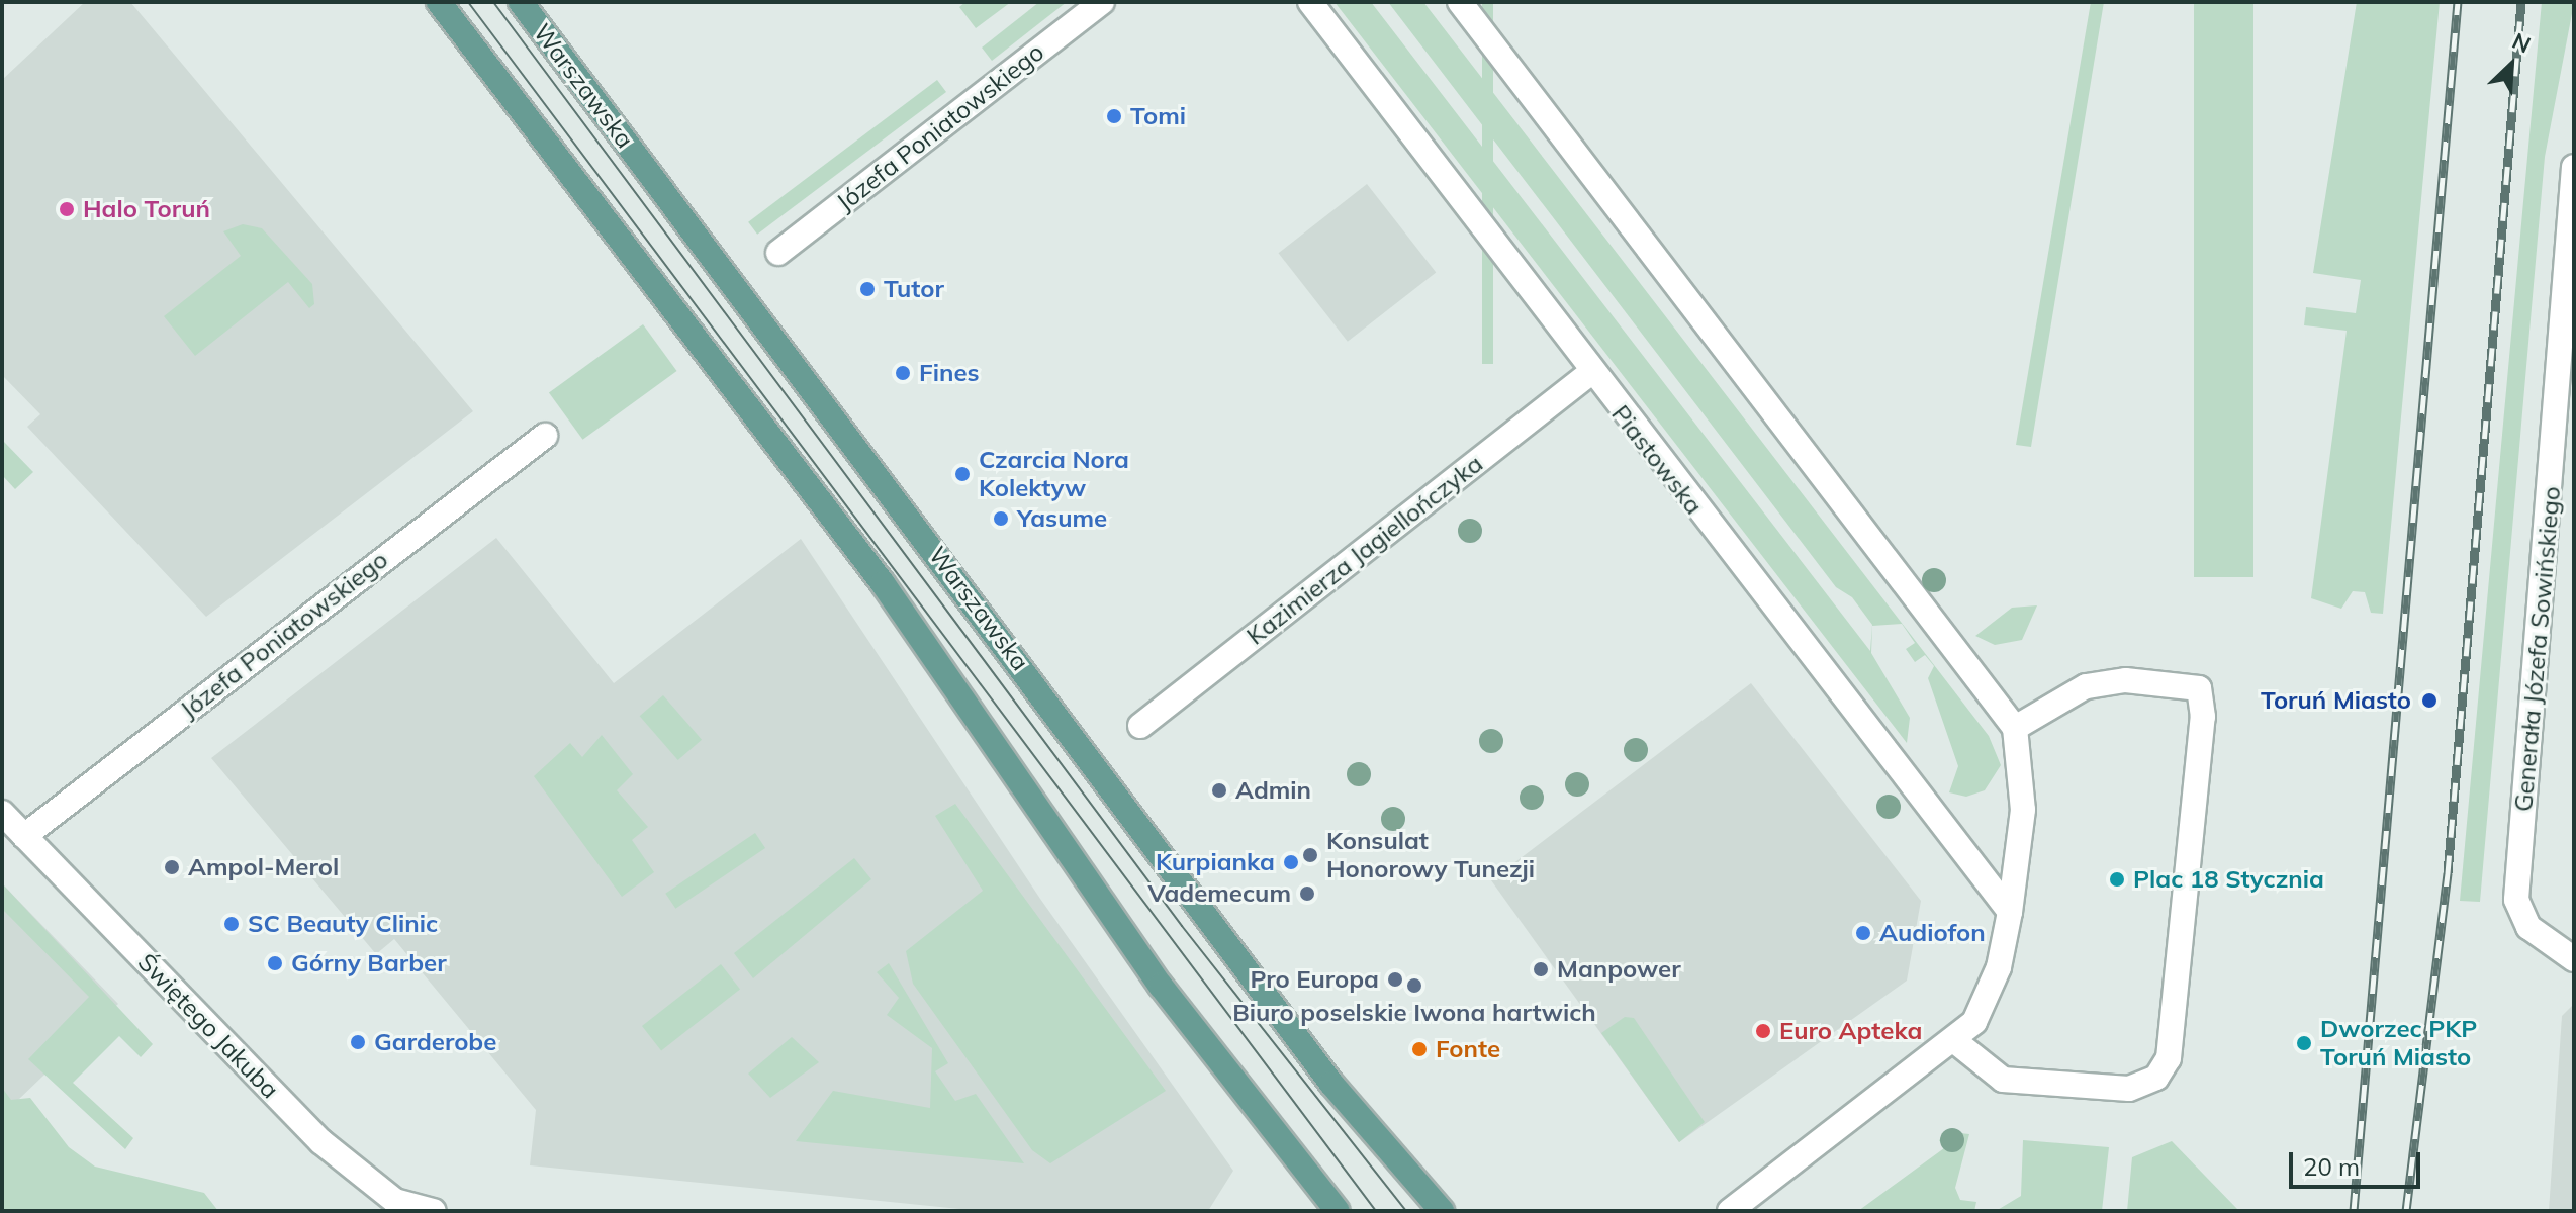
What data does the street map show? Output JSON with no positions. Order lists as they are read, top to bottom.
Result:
{
  "streets": {
    "main road": ["Warszawska"],
    "street": [
      "Józefa Poniatowskiego",
      "Piastowska",
      "Kazimierza Jagiellończyka",
      "Generała Józefa Sowińskiego",
      "Świętego Jakuba"
    ]
  },
  "crossings": [
    ["Józefa Poniatowskiego", "Świętego Jakuba"],
    ["Piastowska", "Kazimierza Jagiellończyka"]
  ],
  "places": [
    "Tomi",
    "Halo Toruń",
    "Tutor",
    "Fines",
    "Czarcia Nora Kolektyw",
    "Yasume",
    "Toruń Miasto",
    "Admin",
    "Konsulat Honorowy Tunezji",
    "Kurpianka",
    "Ampol-Merol",
    "Plac 18 Stycznia",
    "Vademecum",
    "SC Beauty Clinic",
    "Audiofon",
    "Górny Barber",
    "Manpower",
    "Pro Europa",
    "Biuro poselskie Iwona hartwich",
    "Euro Apteka",
    "Garderobe",
    "Dworzec PKP Toruń Miasto",
    "Fonte"
  ],
  "scale_bar": "20 m",
  "north": "top right"
}
